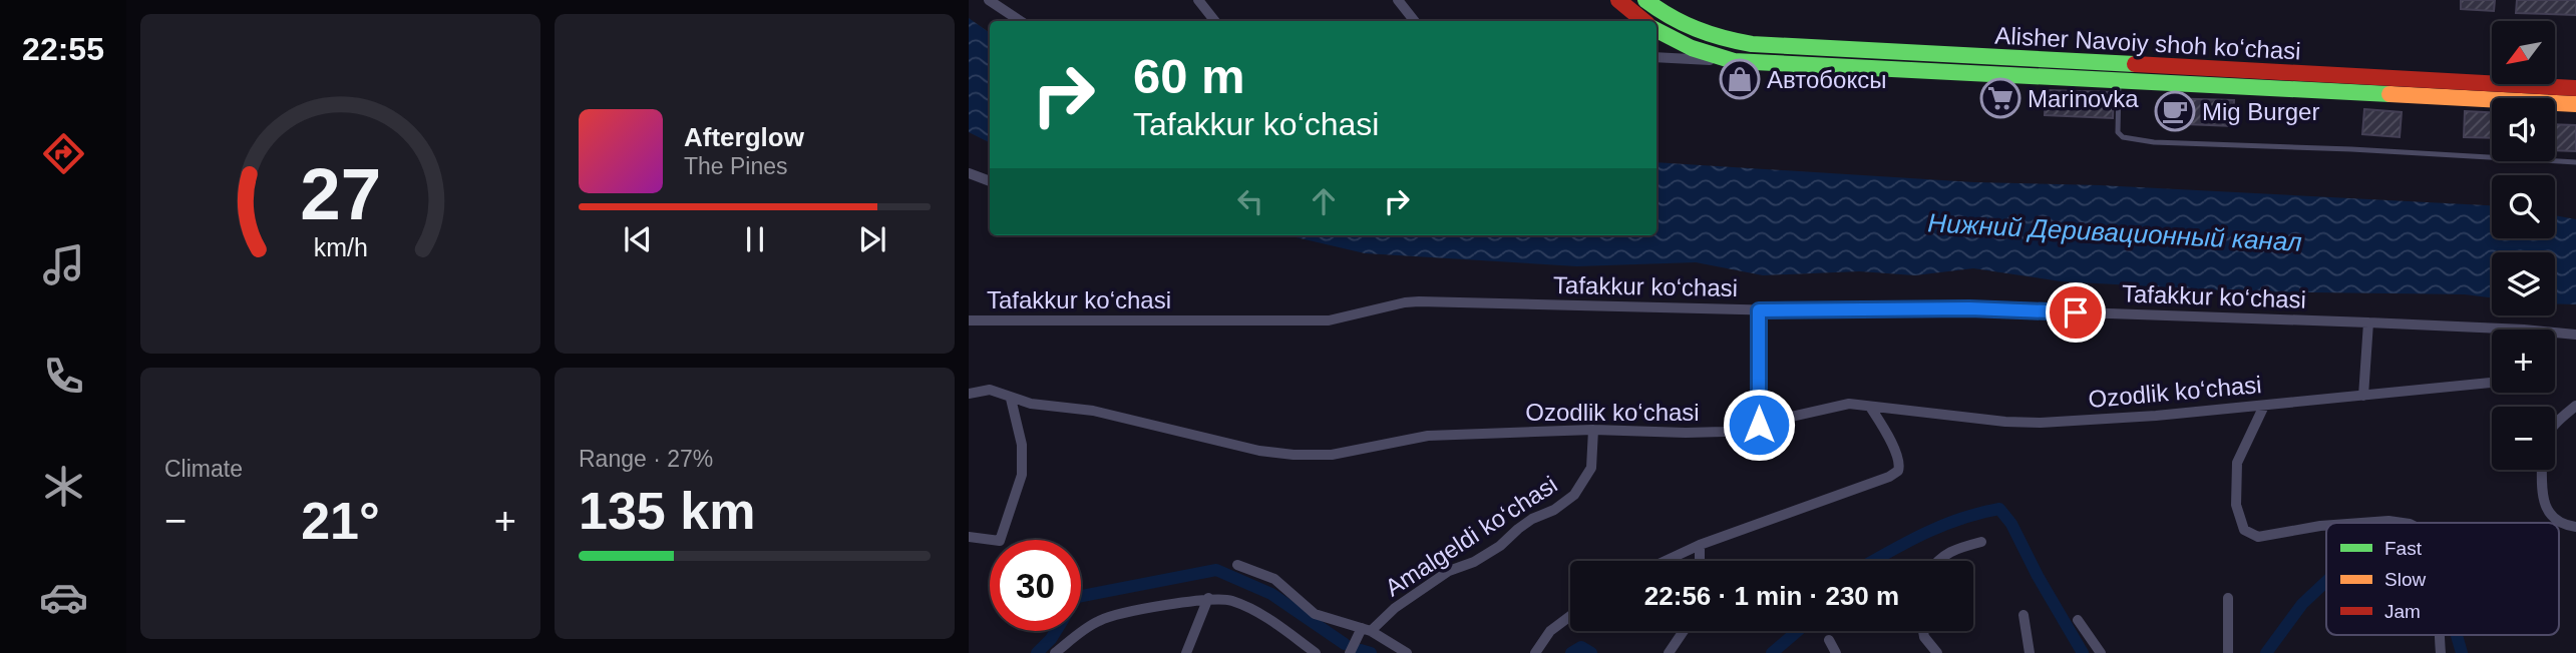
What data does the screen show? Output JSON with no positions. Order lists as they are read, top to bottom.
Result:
{
  "streets": {
    "main road": ["Alisher Navoiy shoh koʻchasi"],
    "street": ["Tafakkur ko‘chasi", "Ozodlik ko‘chasi", "Amalgeldi ko‘chasi"]
  },
  "crossings": [
    ["Ozodlik ko‘chasi", "Amalgeldi ko‘chasi"]
  ],
  "water": ["Нижний Деривационный канал"],
  "places": {
    "shop": ["Автобоксы"],
    "supermarket": ["Marinovka"],
    "cafe": ["Mig Burger"]
  },
  "legend": ["Fast", "Slow", "Jam"],
  "north": "bottom left",
  "page": {
    "tabs": "22:55",
    "map_buttons": ["+", "−"],
    "turn": ["60 m", "Tafakkur ko‘chasi"],
    "song": ["Afterglow", "The Pines"],
    "tile": [
      "Climate",
      ["Range · 27%", "135 km"]
    ],
    "heat": ["−", "21°", "+"],
    "limit": "30",
    "trip": "22:56 · 1 min · 230 m",
    "gauge": ["27", "km/h"]
  }
}
